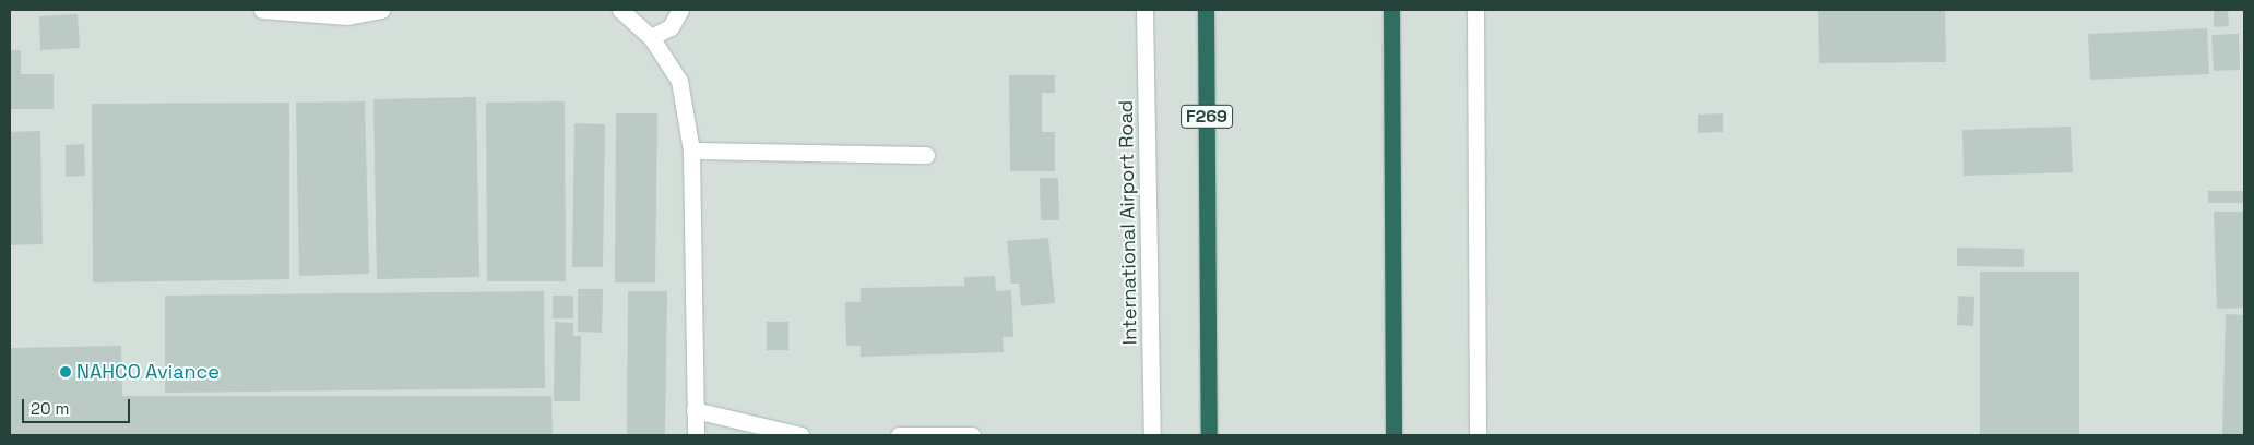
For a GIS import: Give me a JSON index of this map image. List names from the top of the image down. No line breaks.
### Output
{"streets":{"highway":["F269"],"main road":["International Airport Road"]},"places":["NAHCO Aviance"],"scale_bar":"20 m"}
